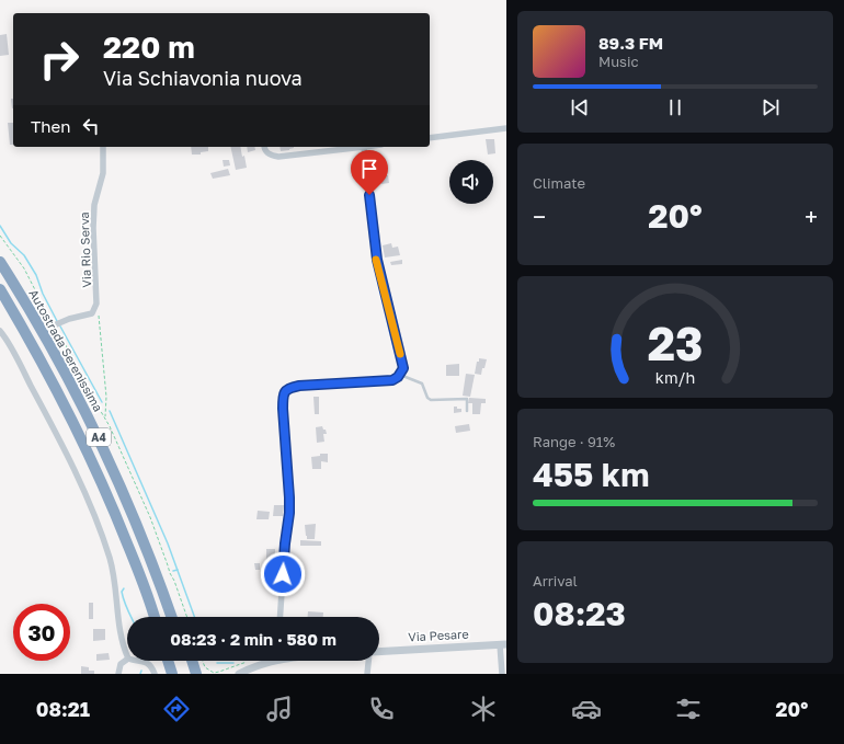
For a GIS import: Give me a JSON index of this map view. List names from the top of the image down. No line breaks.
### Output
{"streets":{"highway":["Autostrada Serenissima","A4"],"street":["Via Rio Serva","Via Pesare"]},"page":{"turn":["220 m","Via Schiavonia nuova"],"song":["89.3 FM","Music"],"then":"Then","tile":["Climate",["Range · 91%","455 km"],["Arrival","08:23"]],"heat":["−","20°","+"],"limit":"30","trip":"08:23 · 2 min · 580 m","tabs":["08:21","20°"],"gauge":["23","km/h"]}}
